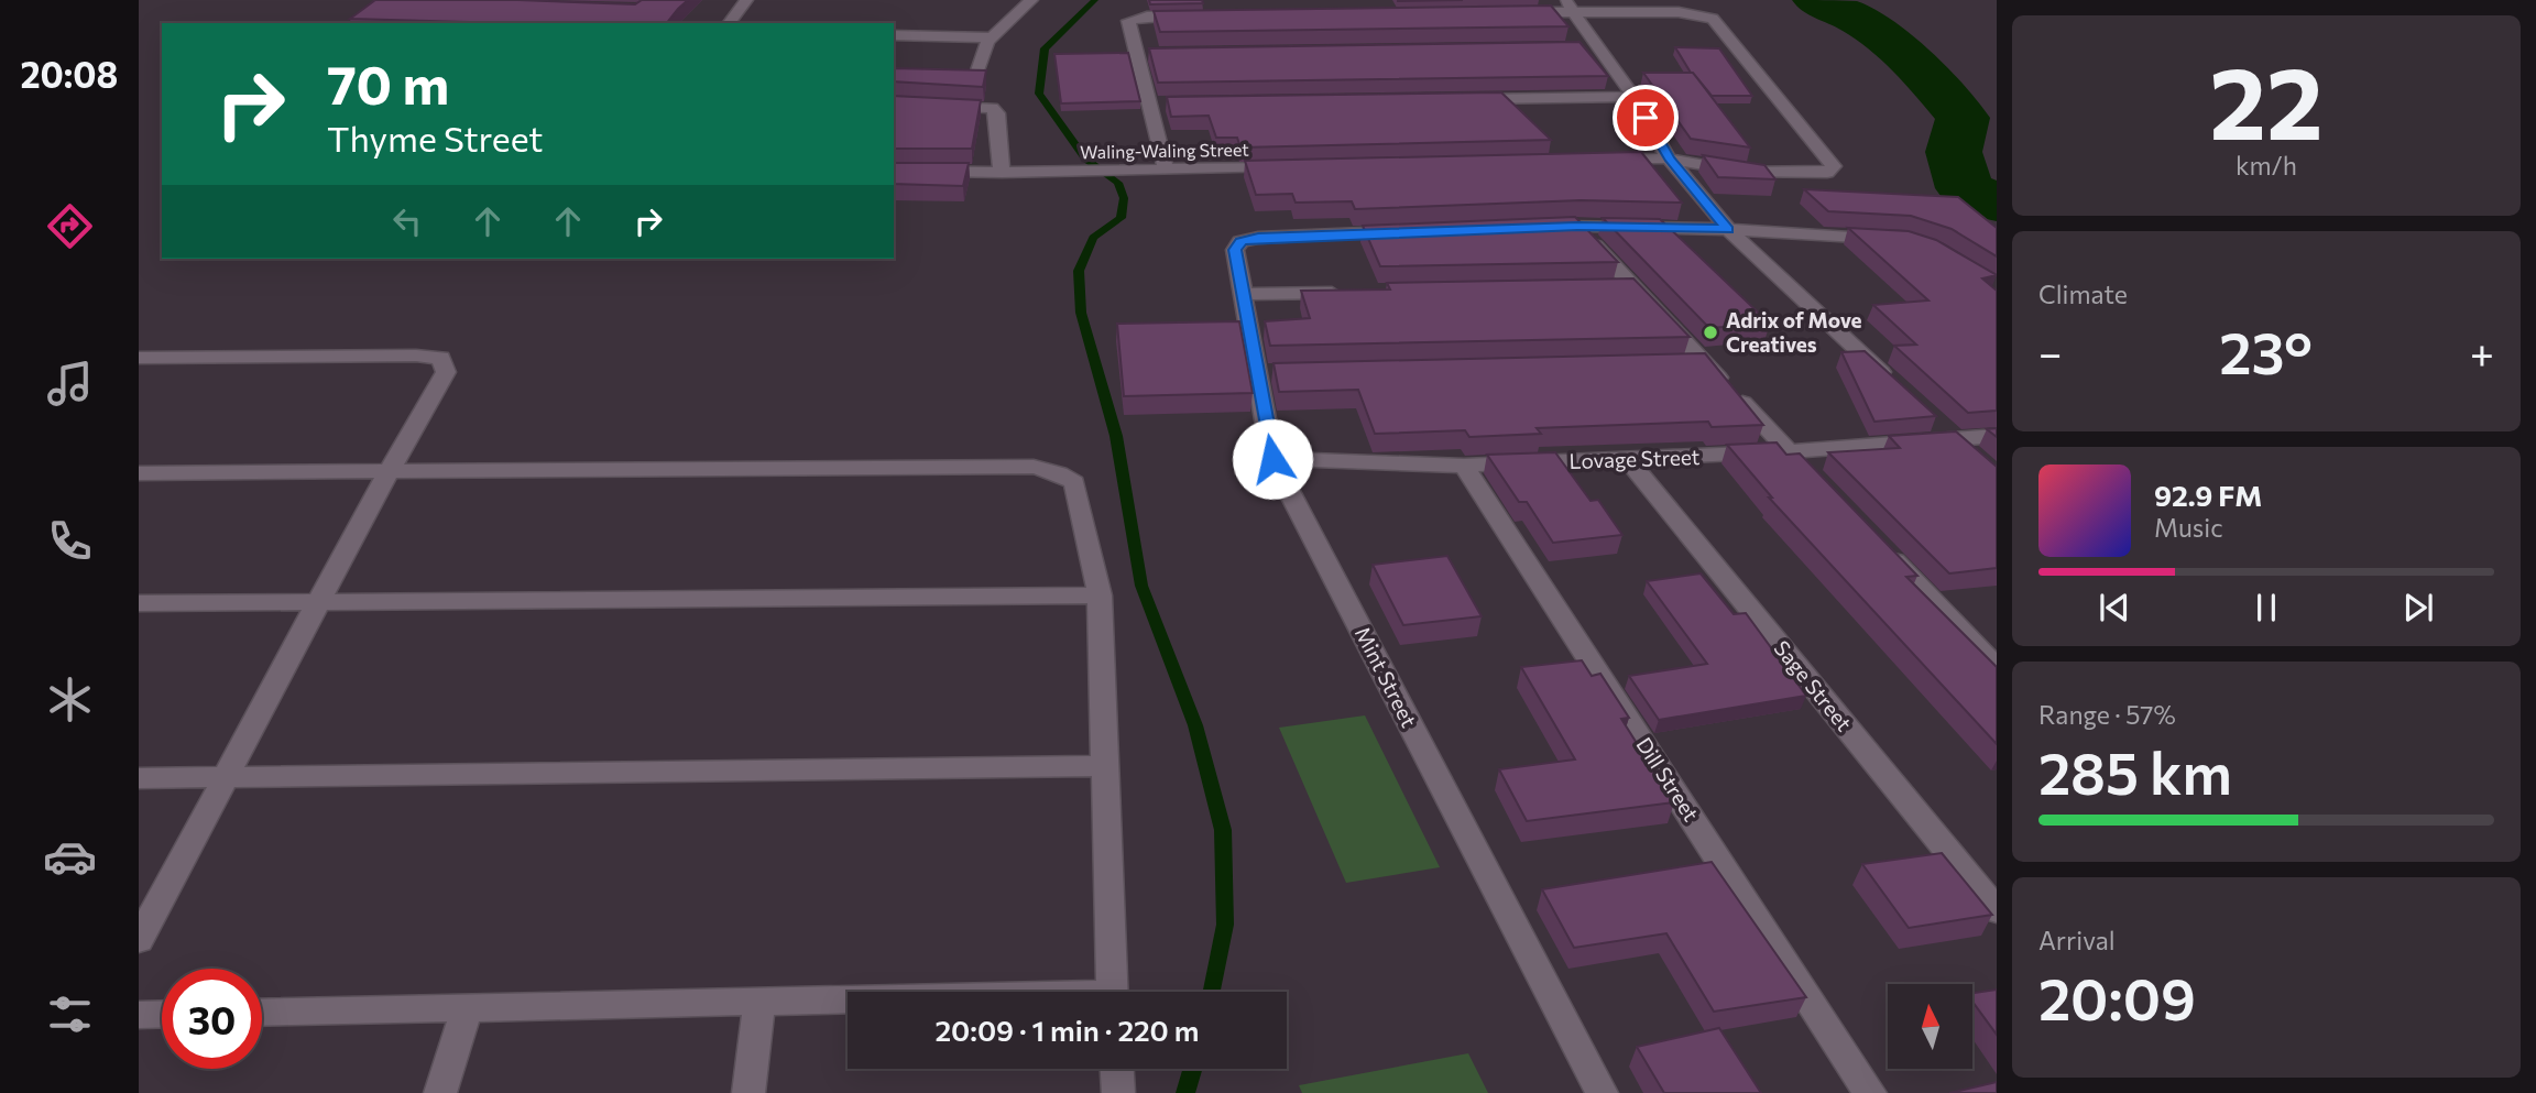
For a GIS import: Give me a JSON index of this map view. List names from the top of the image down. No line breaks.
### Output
{"streets":{"street":["Waling-Waling Street","Lovage Street","Mint Street","Sage Street","Dill Street"]},"crossings":[["Lovage Street","Mint Street"],["Lovage Street","Sage Street"],["Lovage Street","Dill Street"]],"places":["Adrix of Move Creatives"],"north":"top","page":{"tabs":"20:08","tile":[["22","km/h"],"Climate",["Range · 57%","285 km"],["Arrival","20:09"]],"turn":["70 m","Thyme Street"],"heat":["−","23°","+"],"song":["92.9 FM","Music"],"limit":"30","trip":"20:09 · 1 min · 220 m"}}
